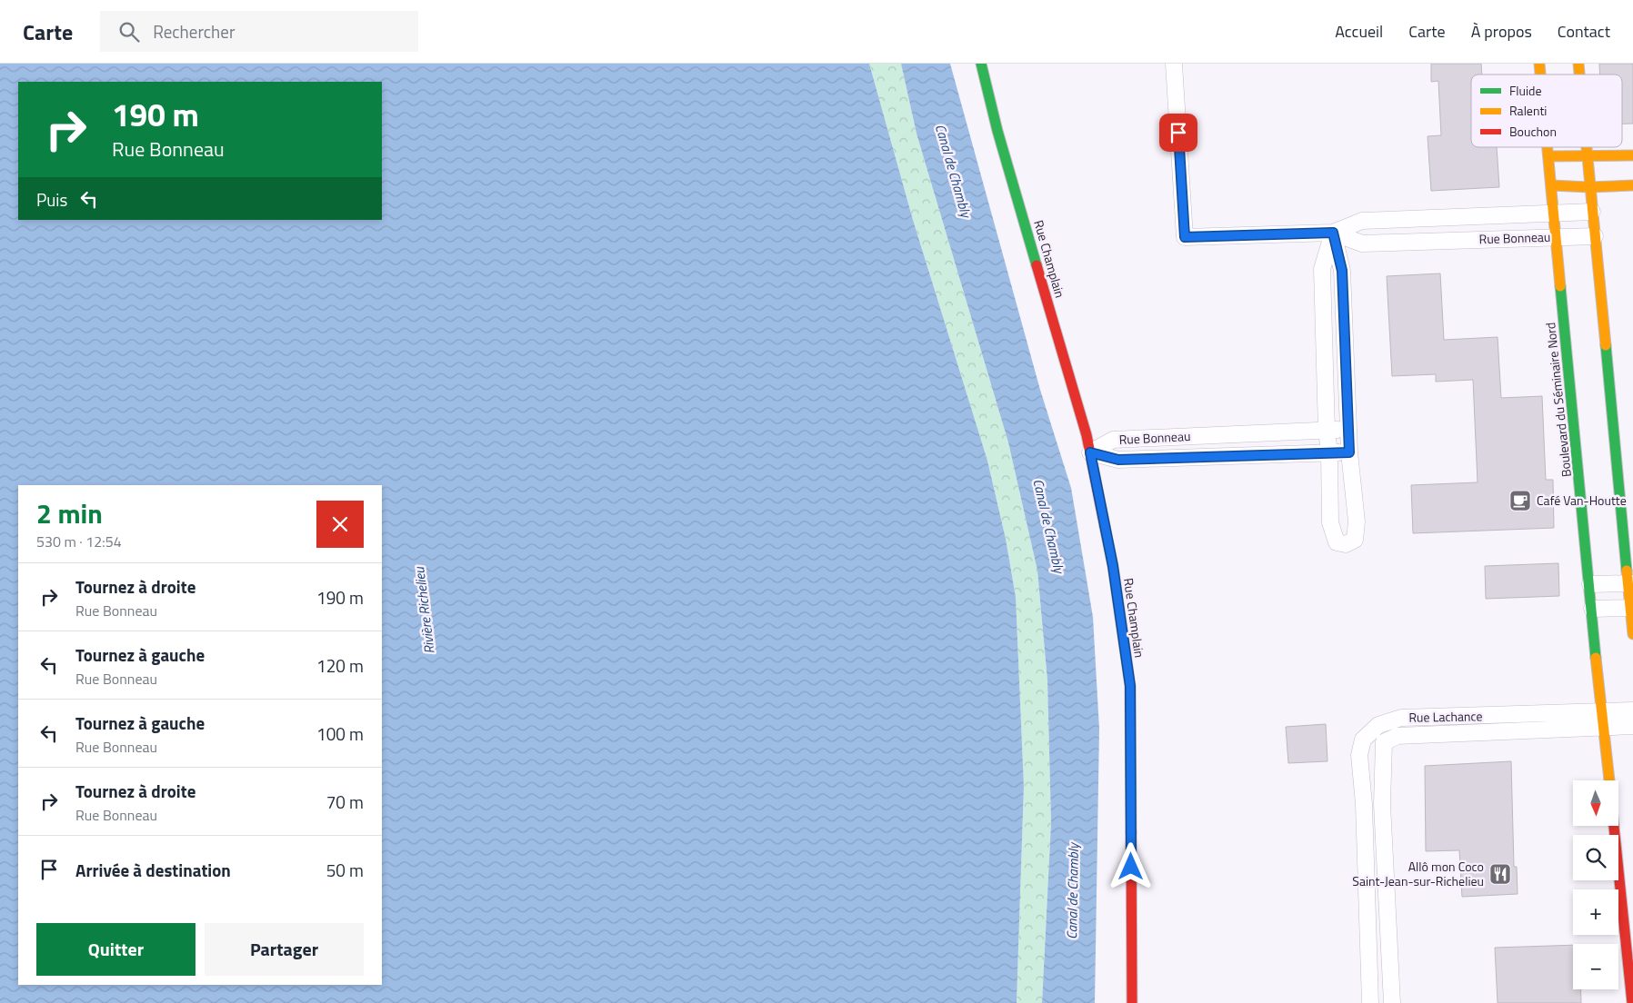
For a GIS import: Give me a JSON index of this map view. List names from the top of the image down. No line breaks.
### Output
{"streets":{"main road":["Rue Champlain","Boulevard du Séminaire Nord"],"street":["Rue Bonneau","Rue Lachance"]},"crossings":[["Rue Bonneau","Rue Champlain"],["Rue Bonneau","Boulevard du Séminaire Nord"],["Boulevard du Séminaire Nord","Rue Lachance"]],"water":["Canal de Chambly","Rivière Richelieu"],"places":{"cafe":["Café Van-Houtte"],"restaurant":["Allô mon Coco Saint-Jean-sur-Richelieu"]},"legend":["Fluide","Ralenti","Bouchon"],"north":"bottom","page":{"header":"Carte","search":"Rechercher","nav":["Accueil","Carte","À propos","Contact"],"turn":["190 m","Rue Bonneau"],"then":"Puis","heading":["2 min","530 m · 12:54"],"list":[{"name":"Tournez à droite","note":"Rue Bonneau","value":"190 m"},{"name":"Tournez à gauche","note":"Rue Bonneau","value":"120 m"},{"name":"Tournez à gauche","note":"Rue Bonneau","value":"100 m"},{"name":"Tournez à droite","note":"Rue Bonneau","value":"70 m"},{"name":"Arrivée à destination","value":"50 m"}],"map_buttons":["+","−"],"buttons":["Quitter","Partager"]}}
